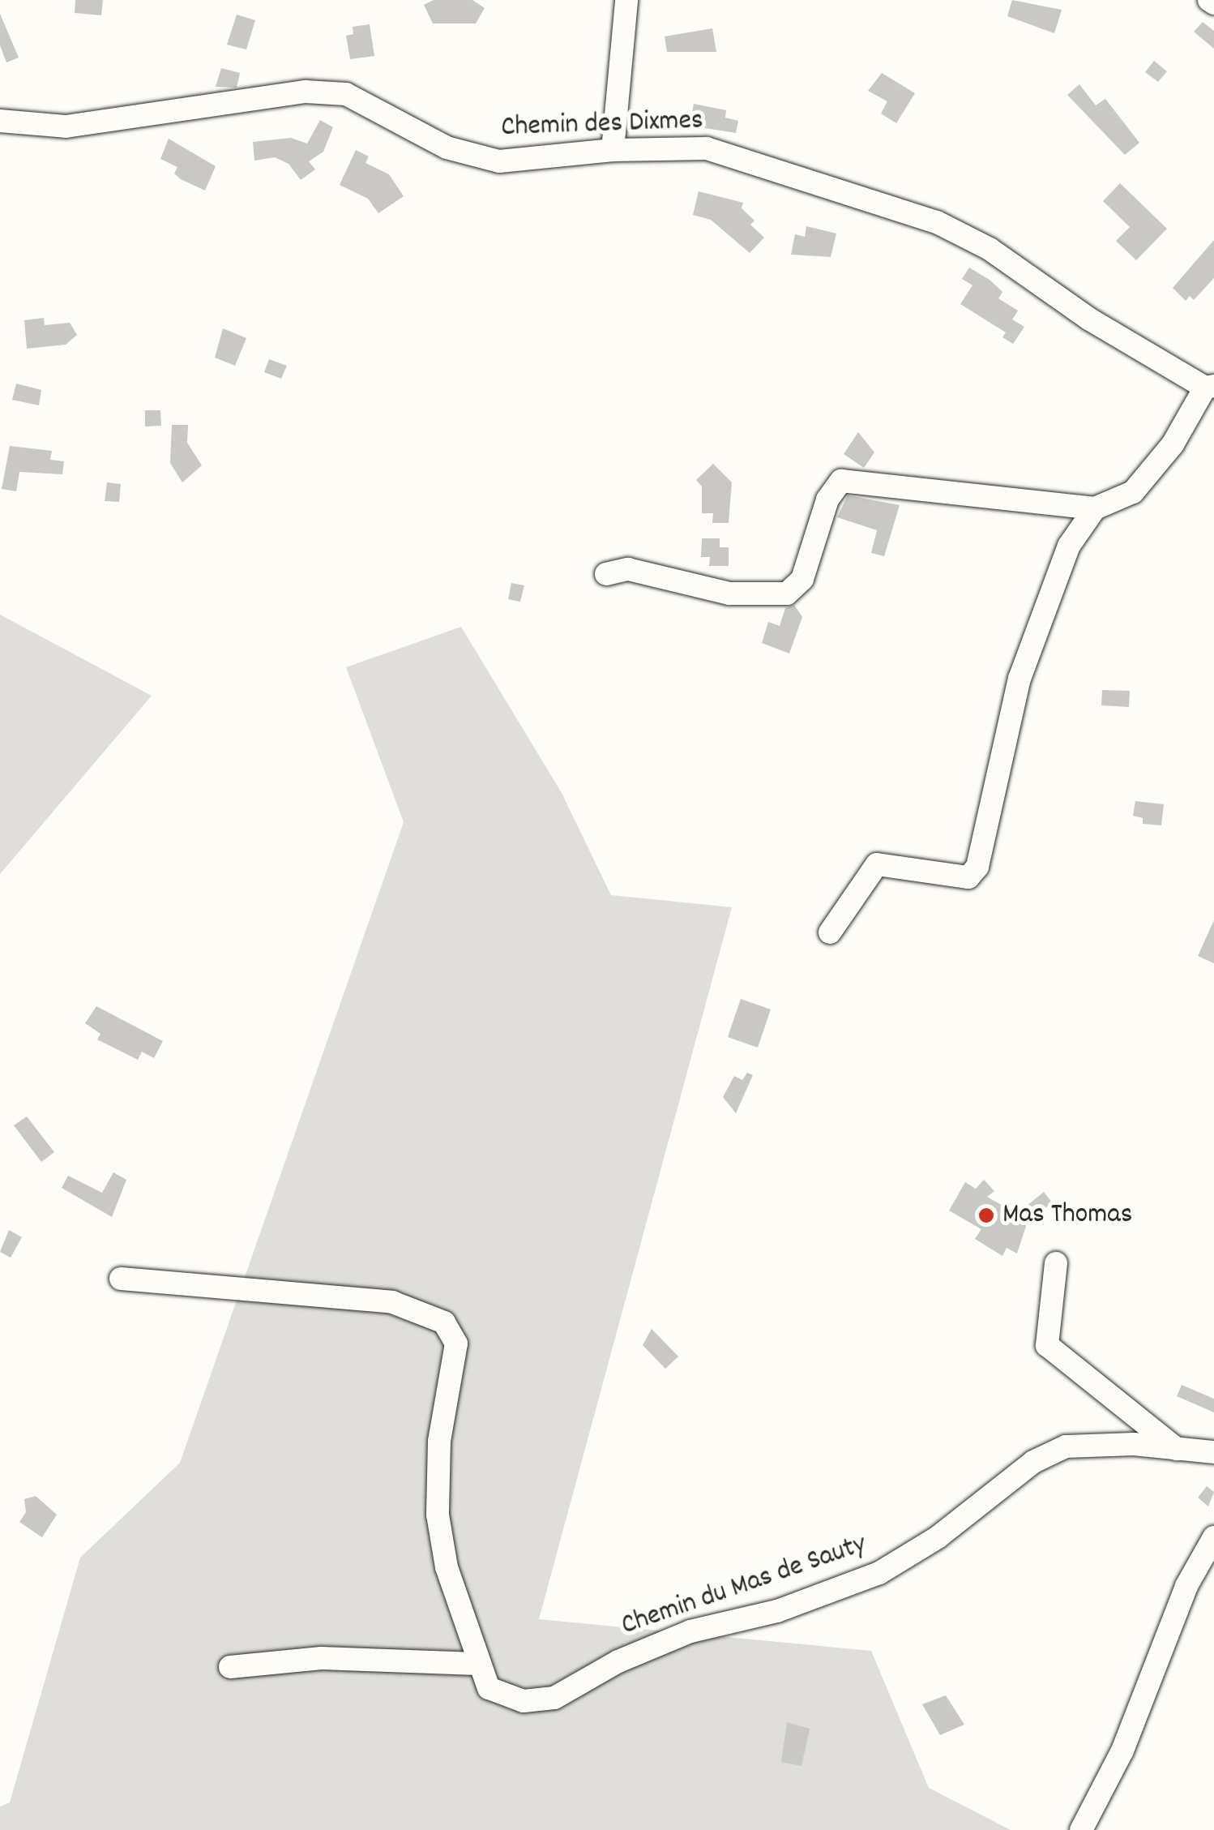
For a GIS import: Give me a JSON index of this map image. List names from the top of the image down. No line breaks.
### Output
{"streets":{"street":["Chemin des Dixmes","Chemin du Mas de Sauty"]},"places":["Mas Thomas"]}
